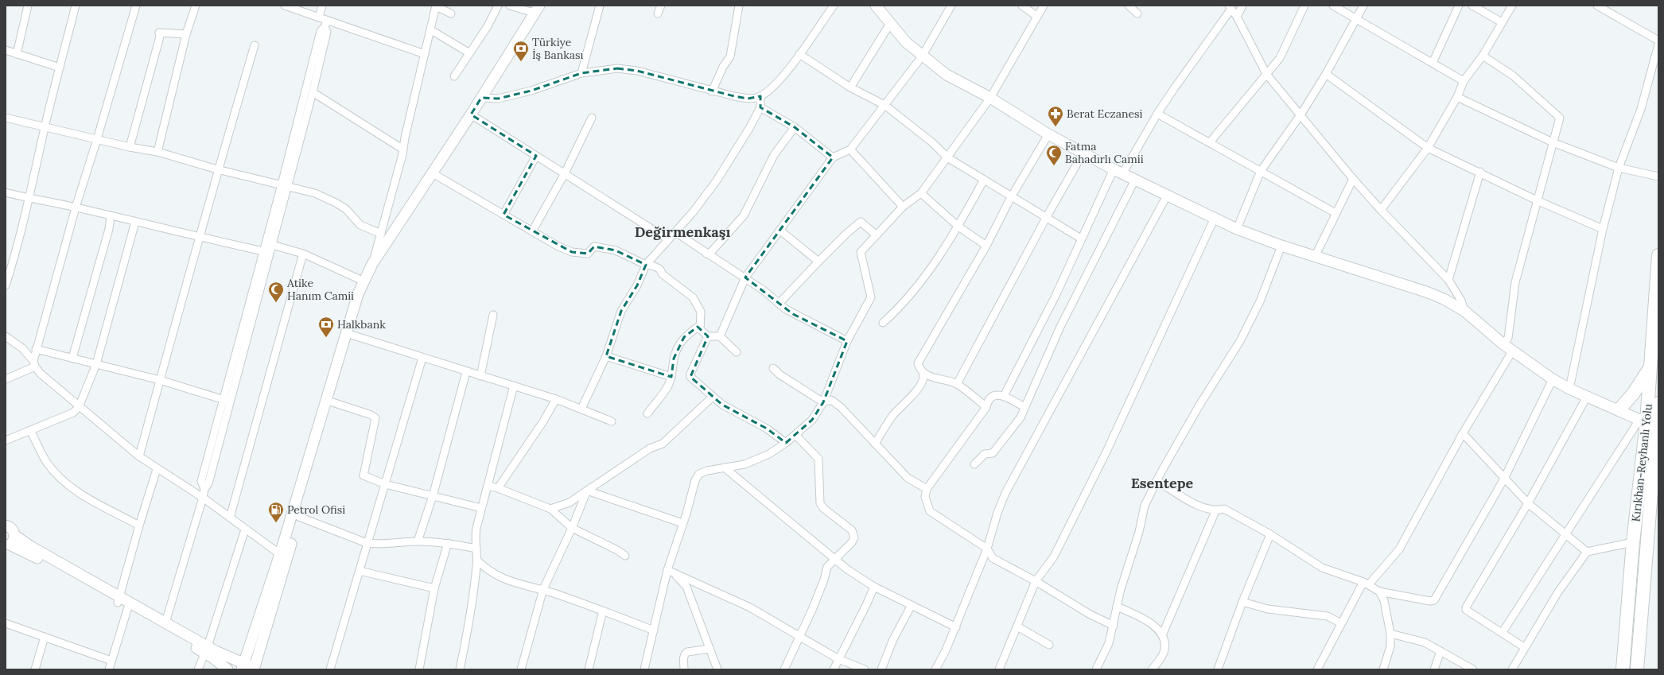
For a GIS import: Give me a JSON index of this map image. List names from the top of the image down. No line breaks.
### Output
{"streets":{"highway":["Kırıkhan-Reyhanlı Yolu"]},"districts":["Değirmenkaşı","Esentepe"],"places":{"bank":["Türkiye İş Bankası","Halkbank"],"pharmacy":["Berat Eczanesi"],"mosque":["Fatma Bahadırlı Camii","Atike Hanım Camii"],"fuel station":["Petrol Ofisi"]}}
